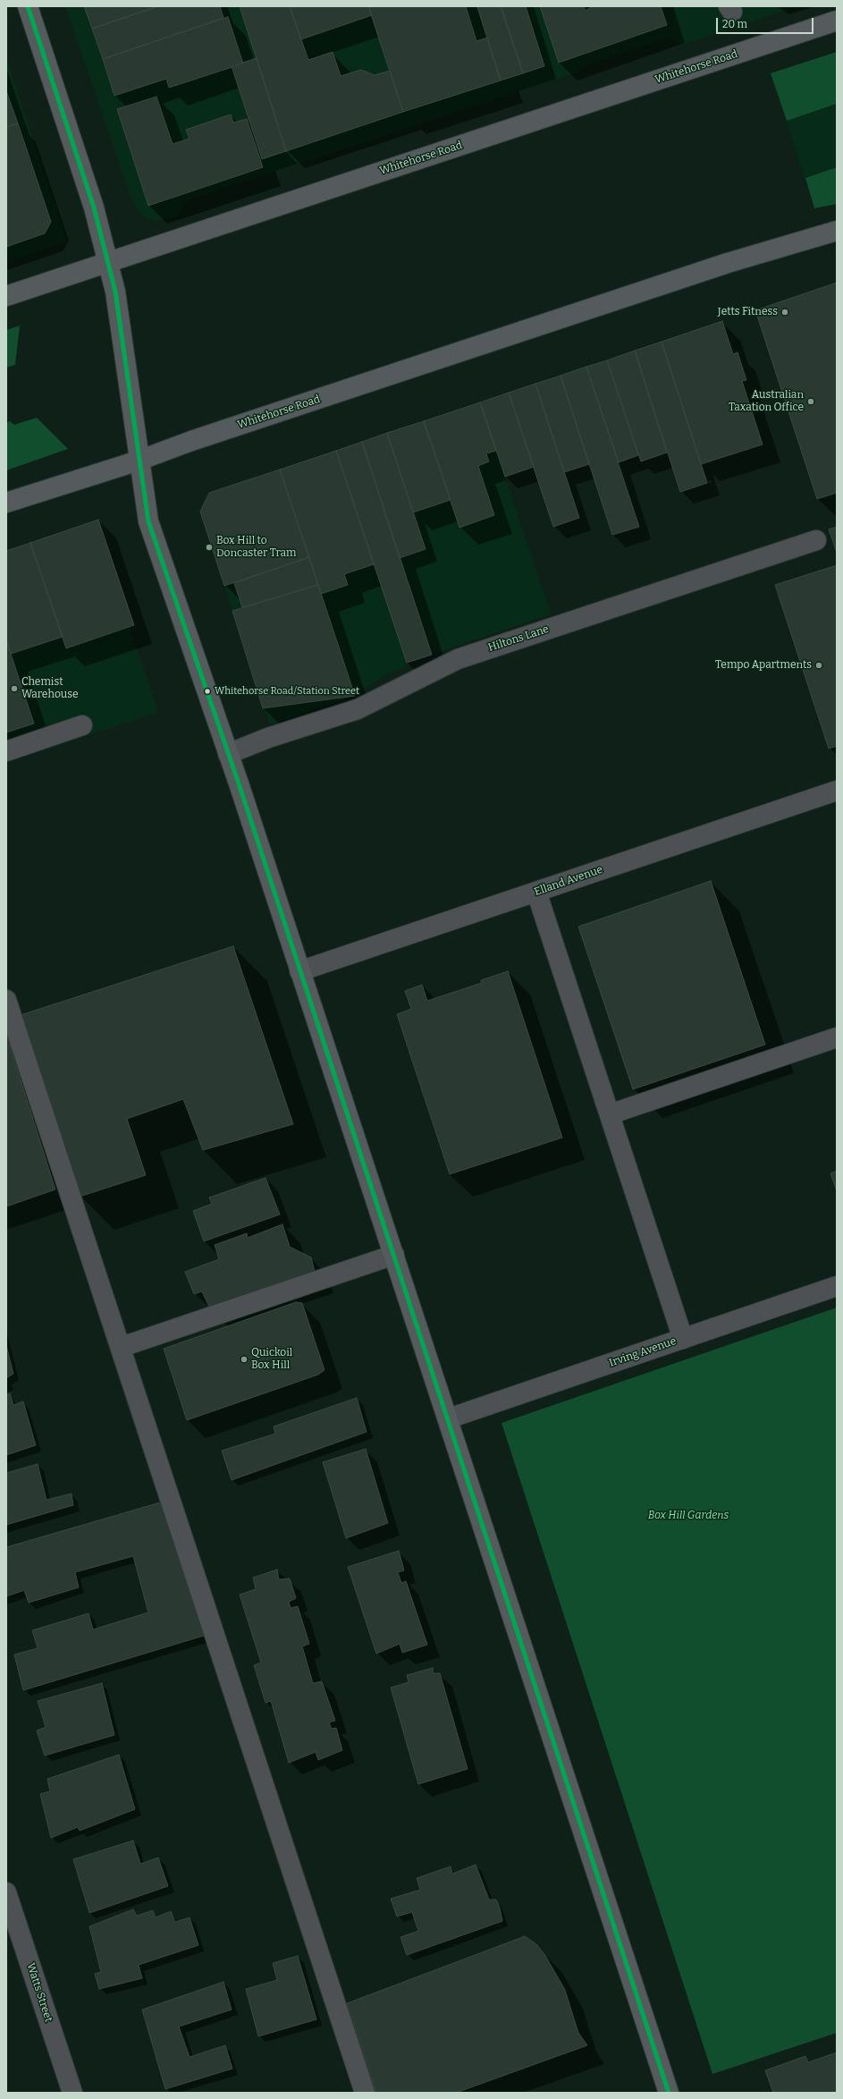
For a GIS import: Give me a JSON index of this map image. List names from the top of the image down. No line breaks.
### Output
{"streets":{"main road":["Whitehorse Road"],"street":["Hiltons Lane","Elland Avenue","Irving Avenue","Watts Street"]},"parks":["Box Hill Gardens"],"places":["Jetts Fitness","Australian Taxation Office","Box Hill to Doncaster Tram","Tempo Apartments","Chemist Warehouse","Whitehorse Road/Station Street","Quickoil Box Hill"],"scale_bar":"20 m"}
